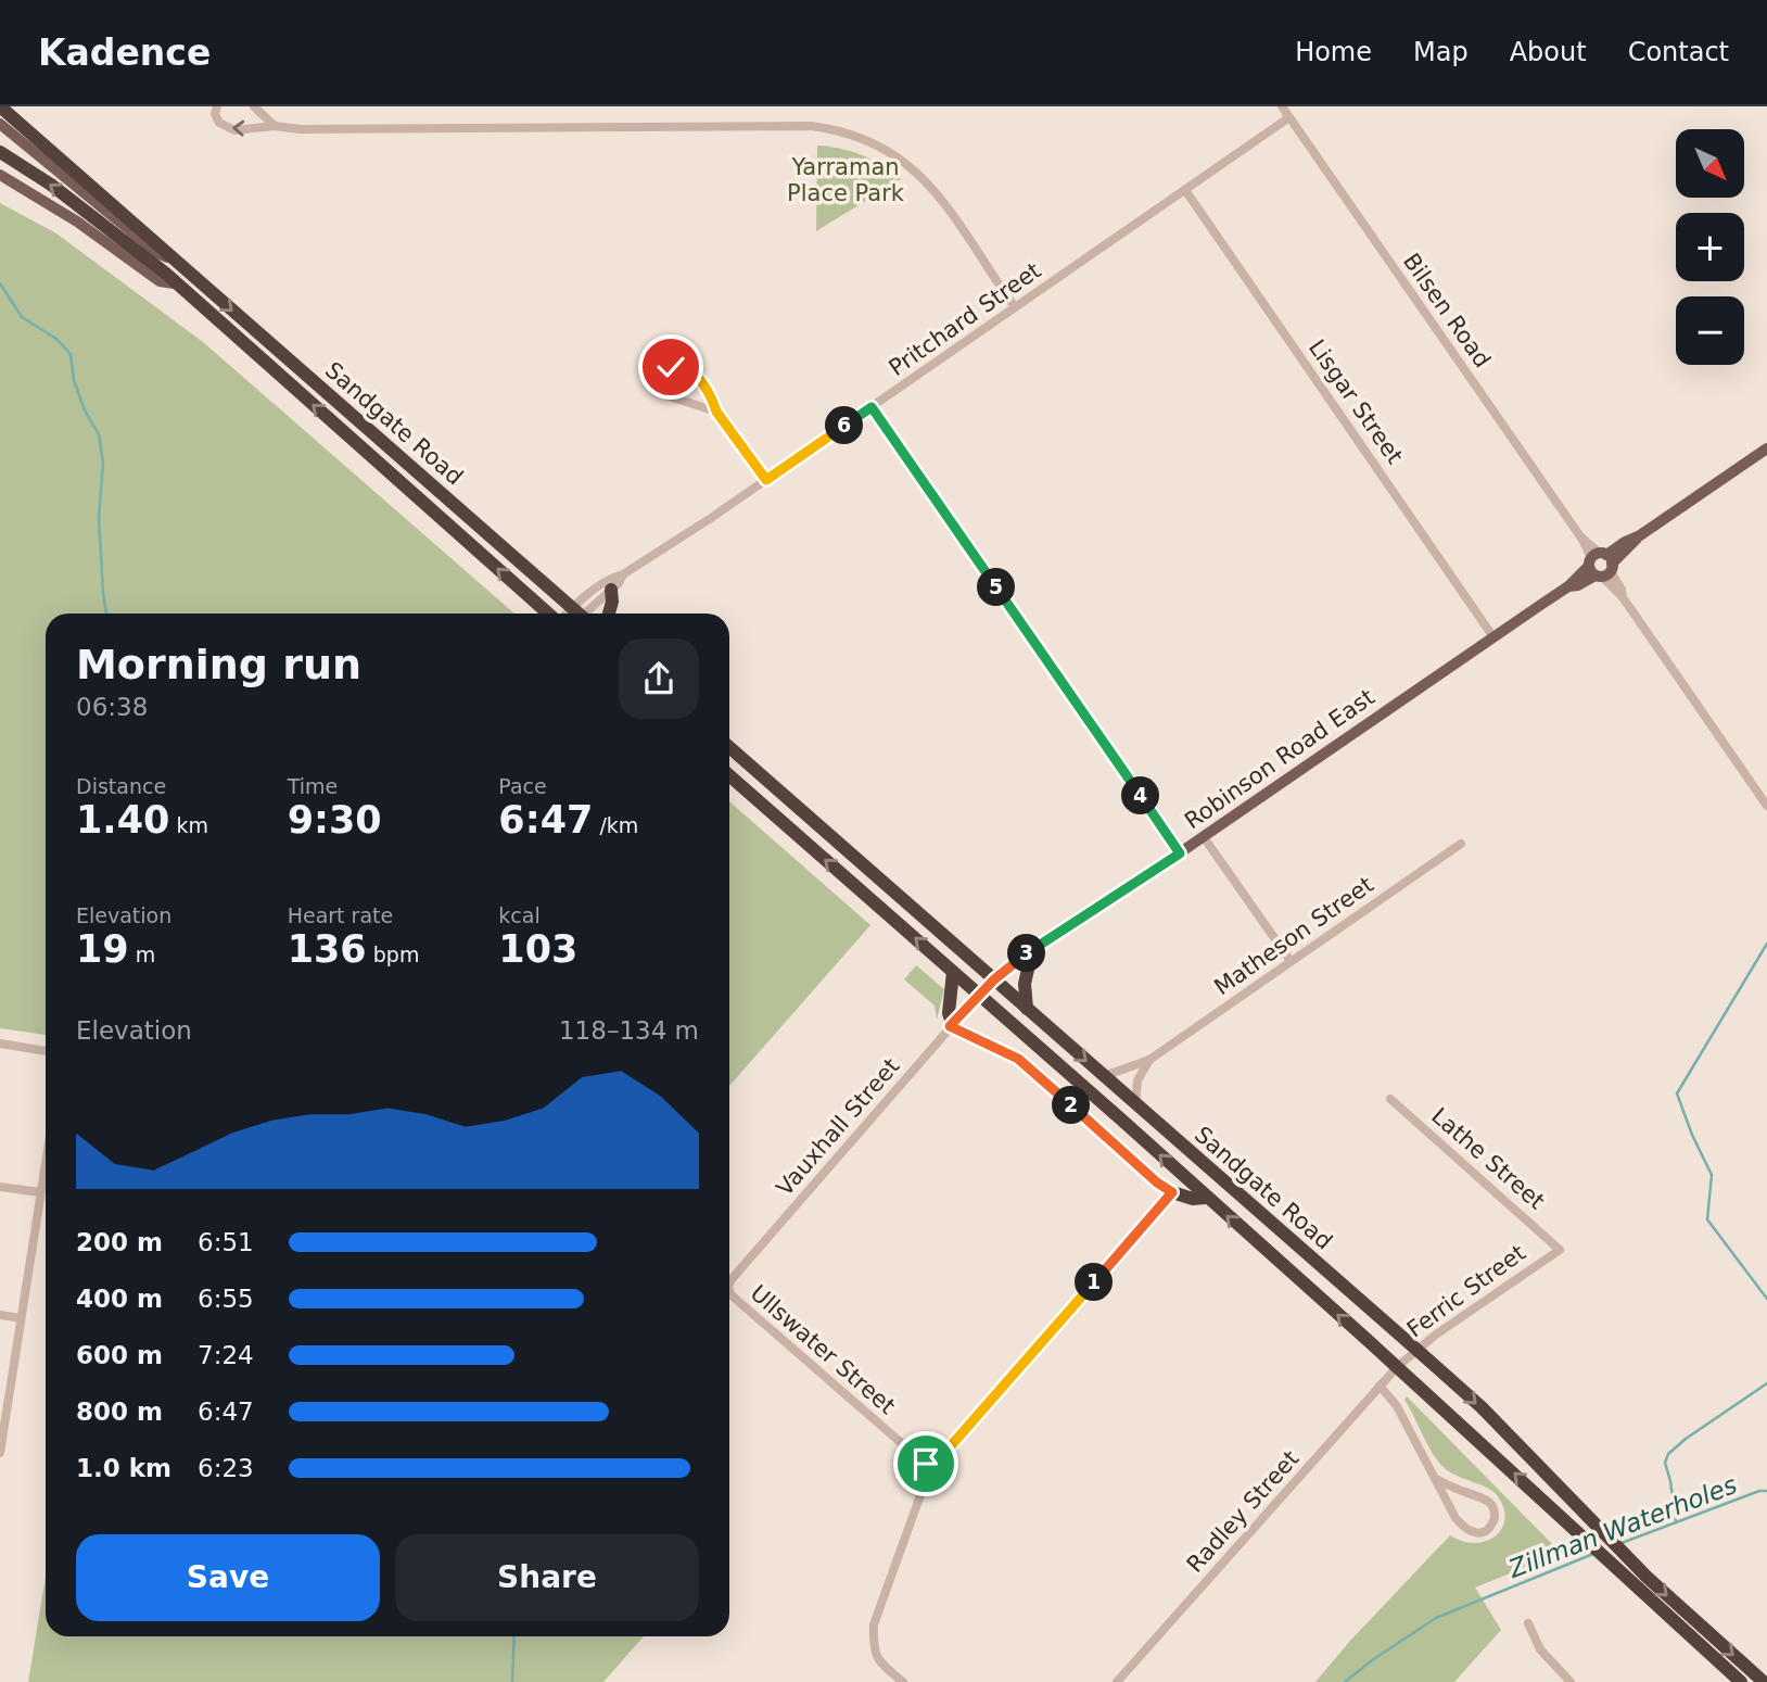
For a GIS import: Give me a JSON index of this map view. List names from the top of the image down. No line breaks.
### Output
{"streets":{"highway":["Sandgate Road"],"main road":["Robinson Road East"],"street":["Bilsen Road","Pritchard Street","Lisgar Street","Matheson Street","Vauxhall Street","Lathe Street","Ferric Street","Ullswater Street","Radley Street"]},"crossings":[["Bilsen Road","Pritchard Street"],["Bilsen Road","Robinson Road East"],["Pritchard Street","Lisgar Street"],["Lisgar Street","Robinson Road East"],["Sandgate Road","Robinson Road East"],["Sandgate Road","Matheson Street"],["Sandgate Road","Vauxhall Street"],["Sandgate Road","Ferric Street"],["Sandgate Road","Radley Street"],["Robinson Road East","Vauxhall Street"],["Lathe Street","Ferric Street"],["Ferric Street","Radley Street"]],"water":["Zillman Waterholes"],"parks":["Yarraman Place Park"],"north":"bottom right","page":{"header":"Kadence","nav":["Home","Map","About","Contact"],"map_buttons":["+","−"],"pins":["6","5","4","3","2","1"],"heading":["Morning run","06:38"],"stats":[["Distance","1.40 km"],["Time","9:30"],["Pace","6:47 /km"],["Elevation","19 m"],["Heart rate","136 bpm"],["kcal","103"]],"chart":["Elevation","118–134 m"],"list":[{"name":"200 m","note":"6:51"},{"name":"400 m","note":"6:55"},{"name":"600 m","note":"7:24"},{"name":"800 m","note":"6:47"},{"name":"1.0 km","note":"6:23"}],"buttons":["Save","Share"]}}
